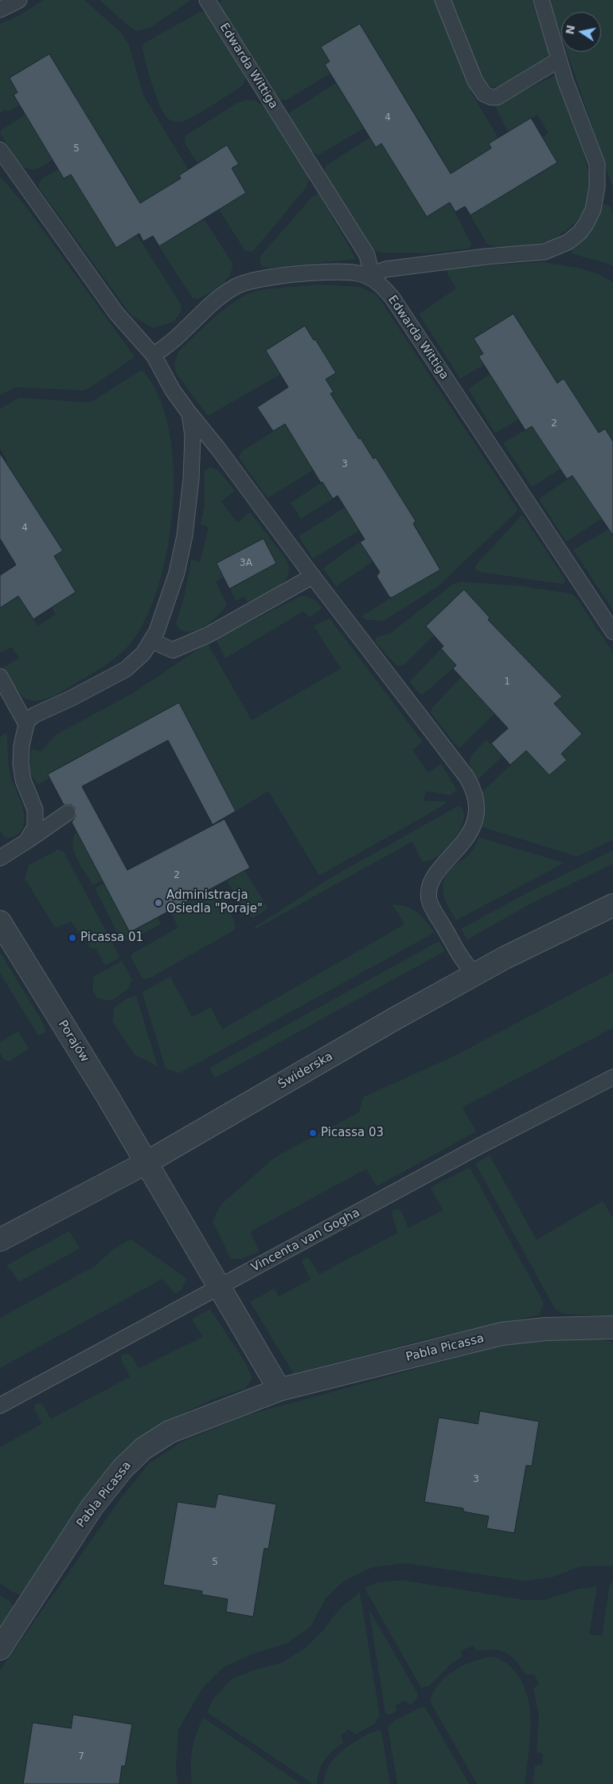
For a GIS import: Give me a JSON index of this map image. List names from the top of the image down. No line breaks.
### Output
{"streets":{"street":["Porajów","Świderska","Pabla Picassa"],"lane":["Edwarda Wittiga","Vincenta van Gogha"]},"crossings":[["Porajów","Świderska"]],"places":["Administracja Osiedla \"Poraje\"","Picassa 01","Picassa 03"],"house_numbers":["4","5","2","3","4","3A","1","2","3","5","7"],"north":"left"}
